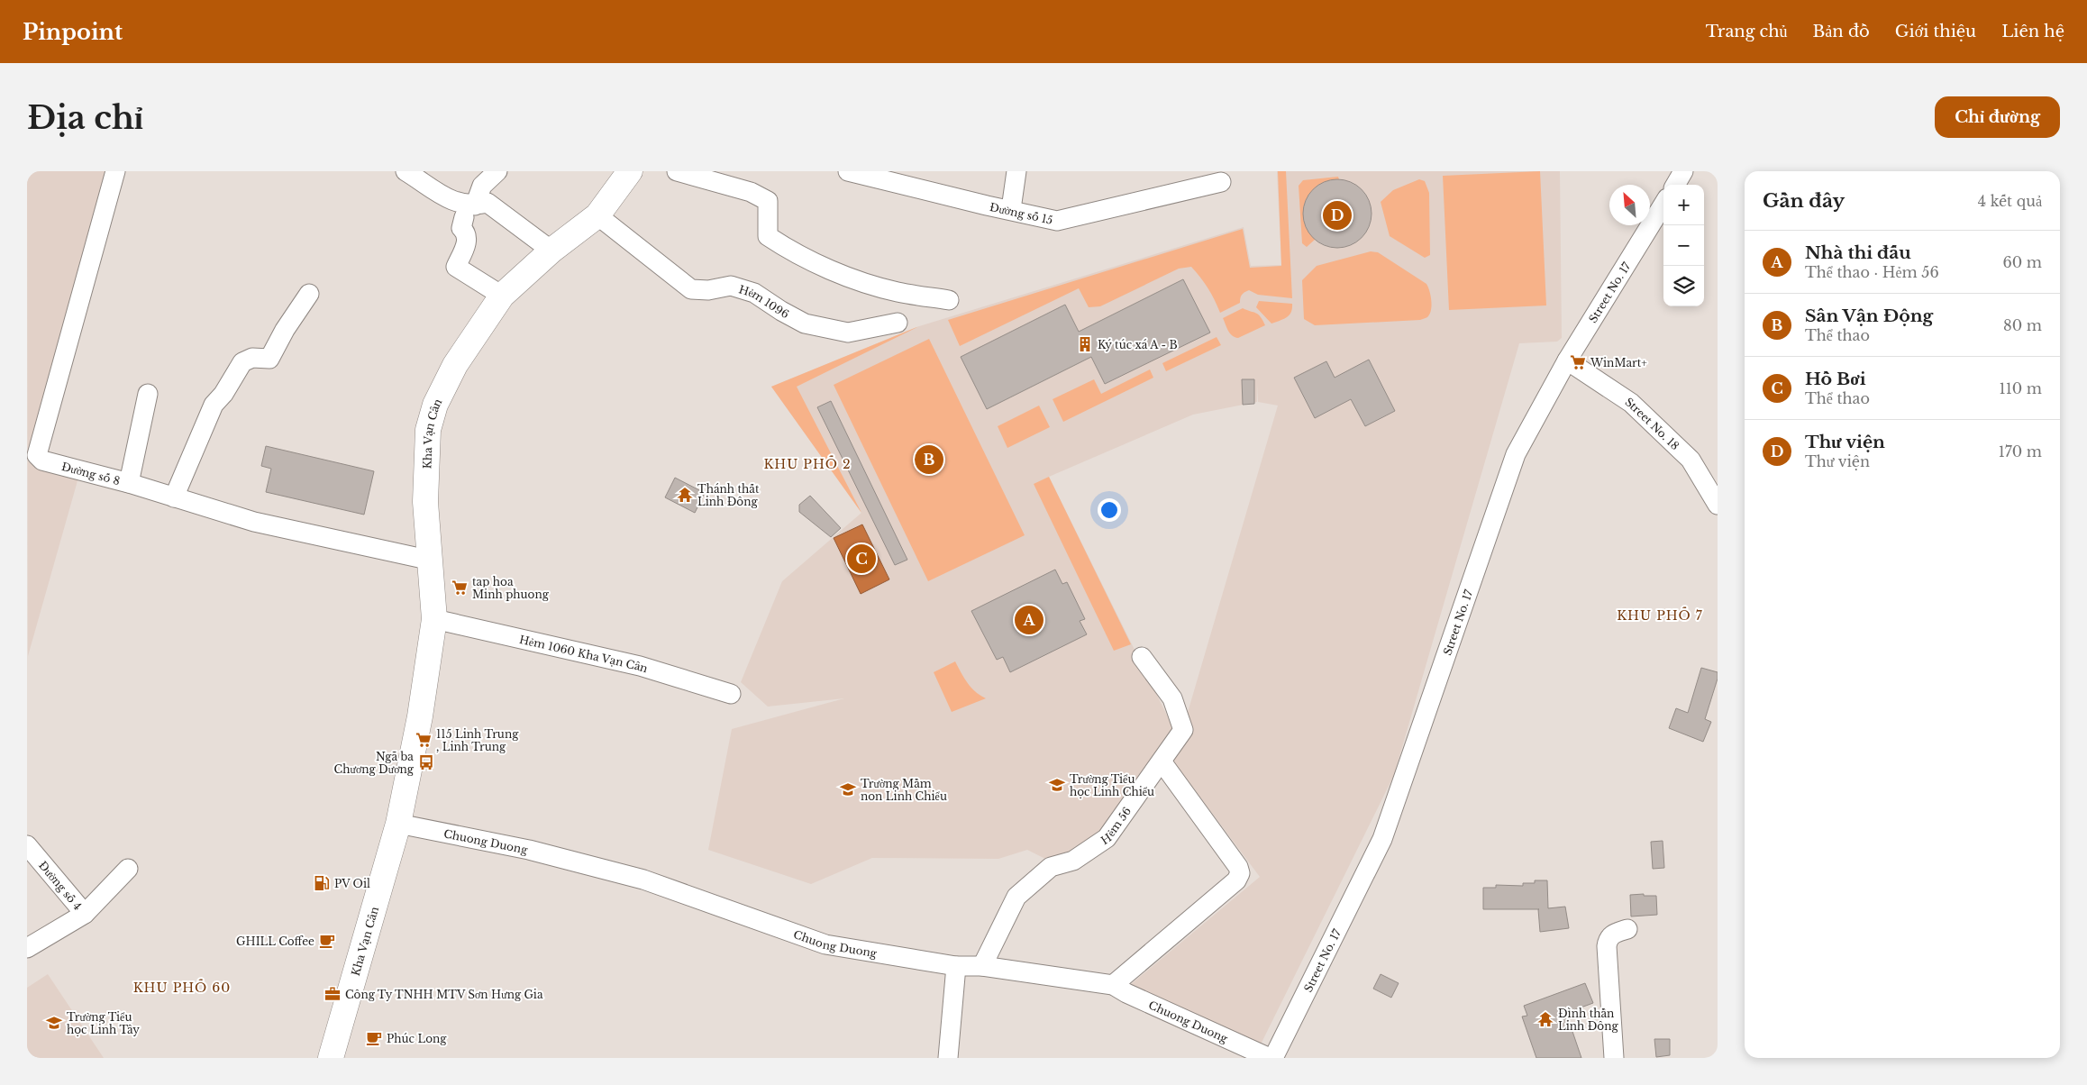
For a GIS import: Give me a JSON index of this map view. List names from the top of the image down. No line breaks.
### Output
{"streets":{"main road":["Kha Vạn Cân"],"street":["Đường số 15","Street No. 17","Hẻm 1096","Street No. 18","Đường số 8","Hẻm 1060 Kha Vạn Cân","Hẻm 56","Chuong Duong","Đường số 4"]},"crossings":[["Street No. 17","Street No. 18"],["Hẻm 1096","Kha Vạn Cân"],["Kha Vạn Cân","Đường số 8"],["Kha Vạn Cân","Hẻm 1060 Kha Vạn Cân"],["Kha Vạn Cân","Chuong Duong"],["Hẻm 56","Chuong Duong"]],"districts":["KHU PHỐ 2","KHU PHỐ 7","KHU PHỐ 60"],"places":{"building":["Ký túc xá A - B"],"supermarket":["WinMart+","tap hoa Minh phuong","115 Linh Trung , Linh Trung"],"temple":["Thánh thất Linh Đông","Đình thần Linh Đông"],"bus stop":["Ngã ba Chương Dương"],"school or university":["Trường Tiểu học Linh Chiểu","Trường Mầm non Linh Chiểu","Trường Tiểu học Linh Tây"],"fuel station":["PV Oil"],"cafe":["GHILL Coffee","Phúc Long"],"office":["Công Ty TNHH MTV Sơn Hưng Gia"]},"north":"top left","page":{"header":"Pinpoint","nav":["Trang chủ","Bản đồ","Giới thiệu","Liên hệ"],"buttons":"Chỉ đường","title":"Địa chỉ","heading":["Gần đây","4 kết quả"],"map_buttons":["+","−"],"pins":["D","B","C","A"],"list":[{"mark":"A","name":"Nhà thi đấu","note":"Thể thao · Hẻm 56","value":"60 m"},{"mark":"B","name":"Sân Vận Động","note":"Thể thao","value":"80 m"},{"mark":"C","name":"Hồ Bơi","note":"Thể thao","value":"110 m"},{"mark":"D","name":"Thư viện","note":"Thư viện","value":"170 m"}]}}
